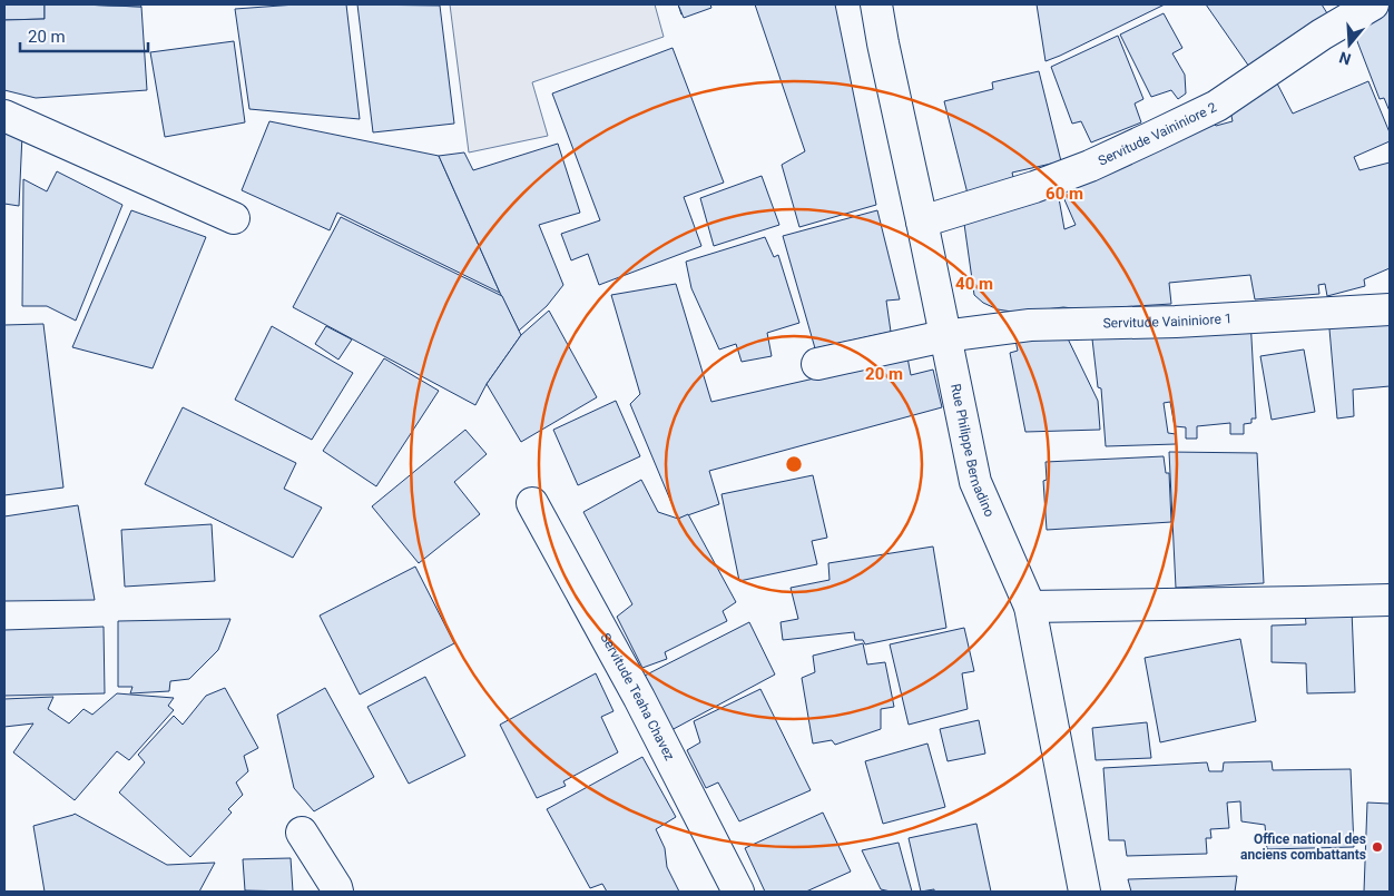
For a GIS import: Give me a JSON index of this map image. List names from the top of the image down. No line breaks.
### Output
{"streets":{"street":["Servitude Vaininiore 2","Servitude Vaininiore 1","Rue Philippe Bernadino","Servitude Teaha Chavez"]},"crossings":[["Servitude Vaininiore 2","Rue Philippe Bernadino"],["Servitude Vaininiore 1","Rue Philippe Bernadino"]],"places":["Office national des anciens combattants"],"scale_bar":"20 m","north":"bottom","rings":["60 m","40 m","20 m"]}
